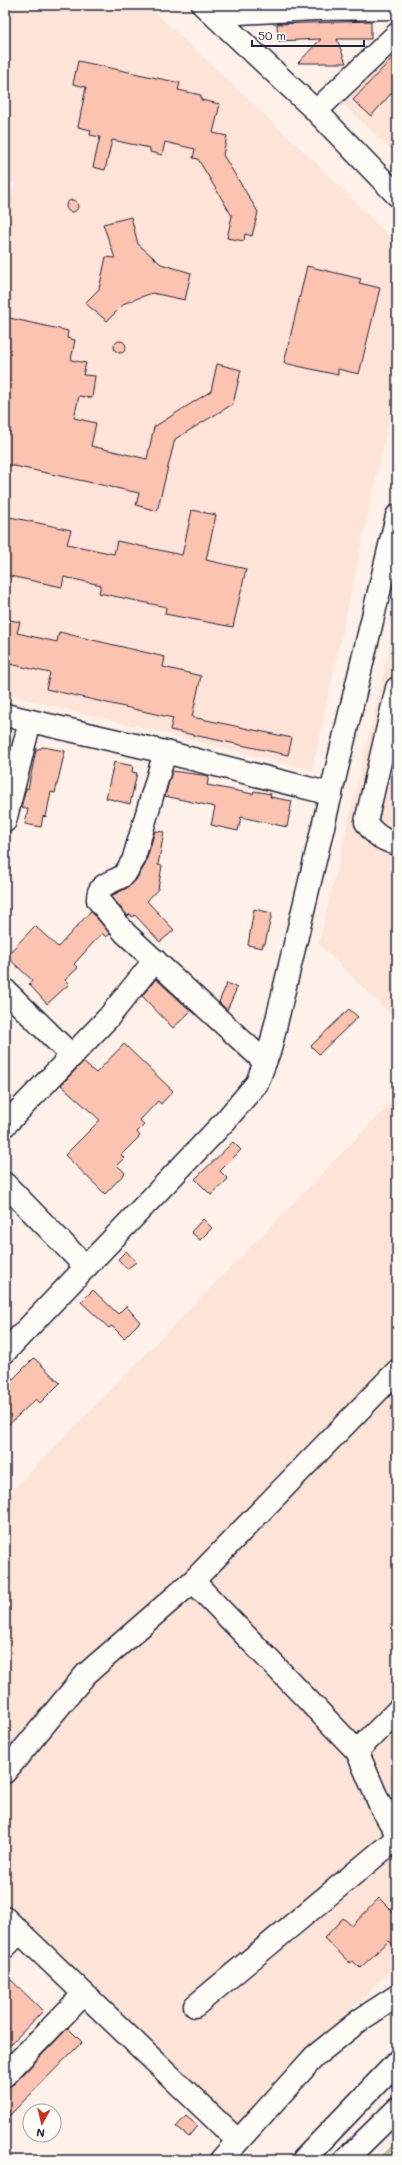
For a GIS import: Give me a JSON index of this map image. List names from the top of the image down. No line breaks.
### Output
{"scale_bar":"50 m","north":"bottom"}
